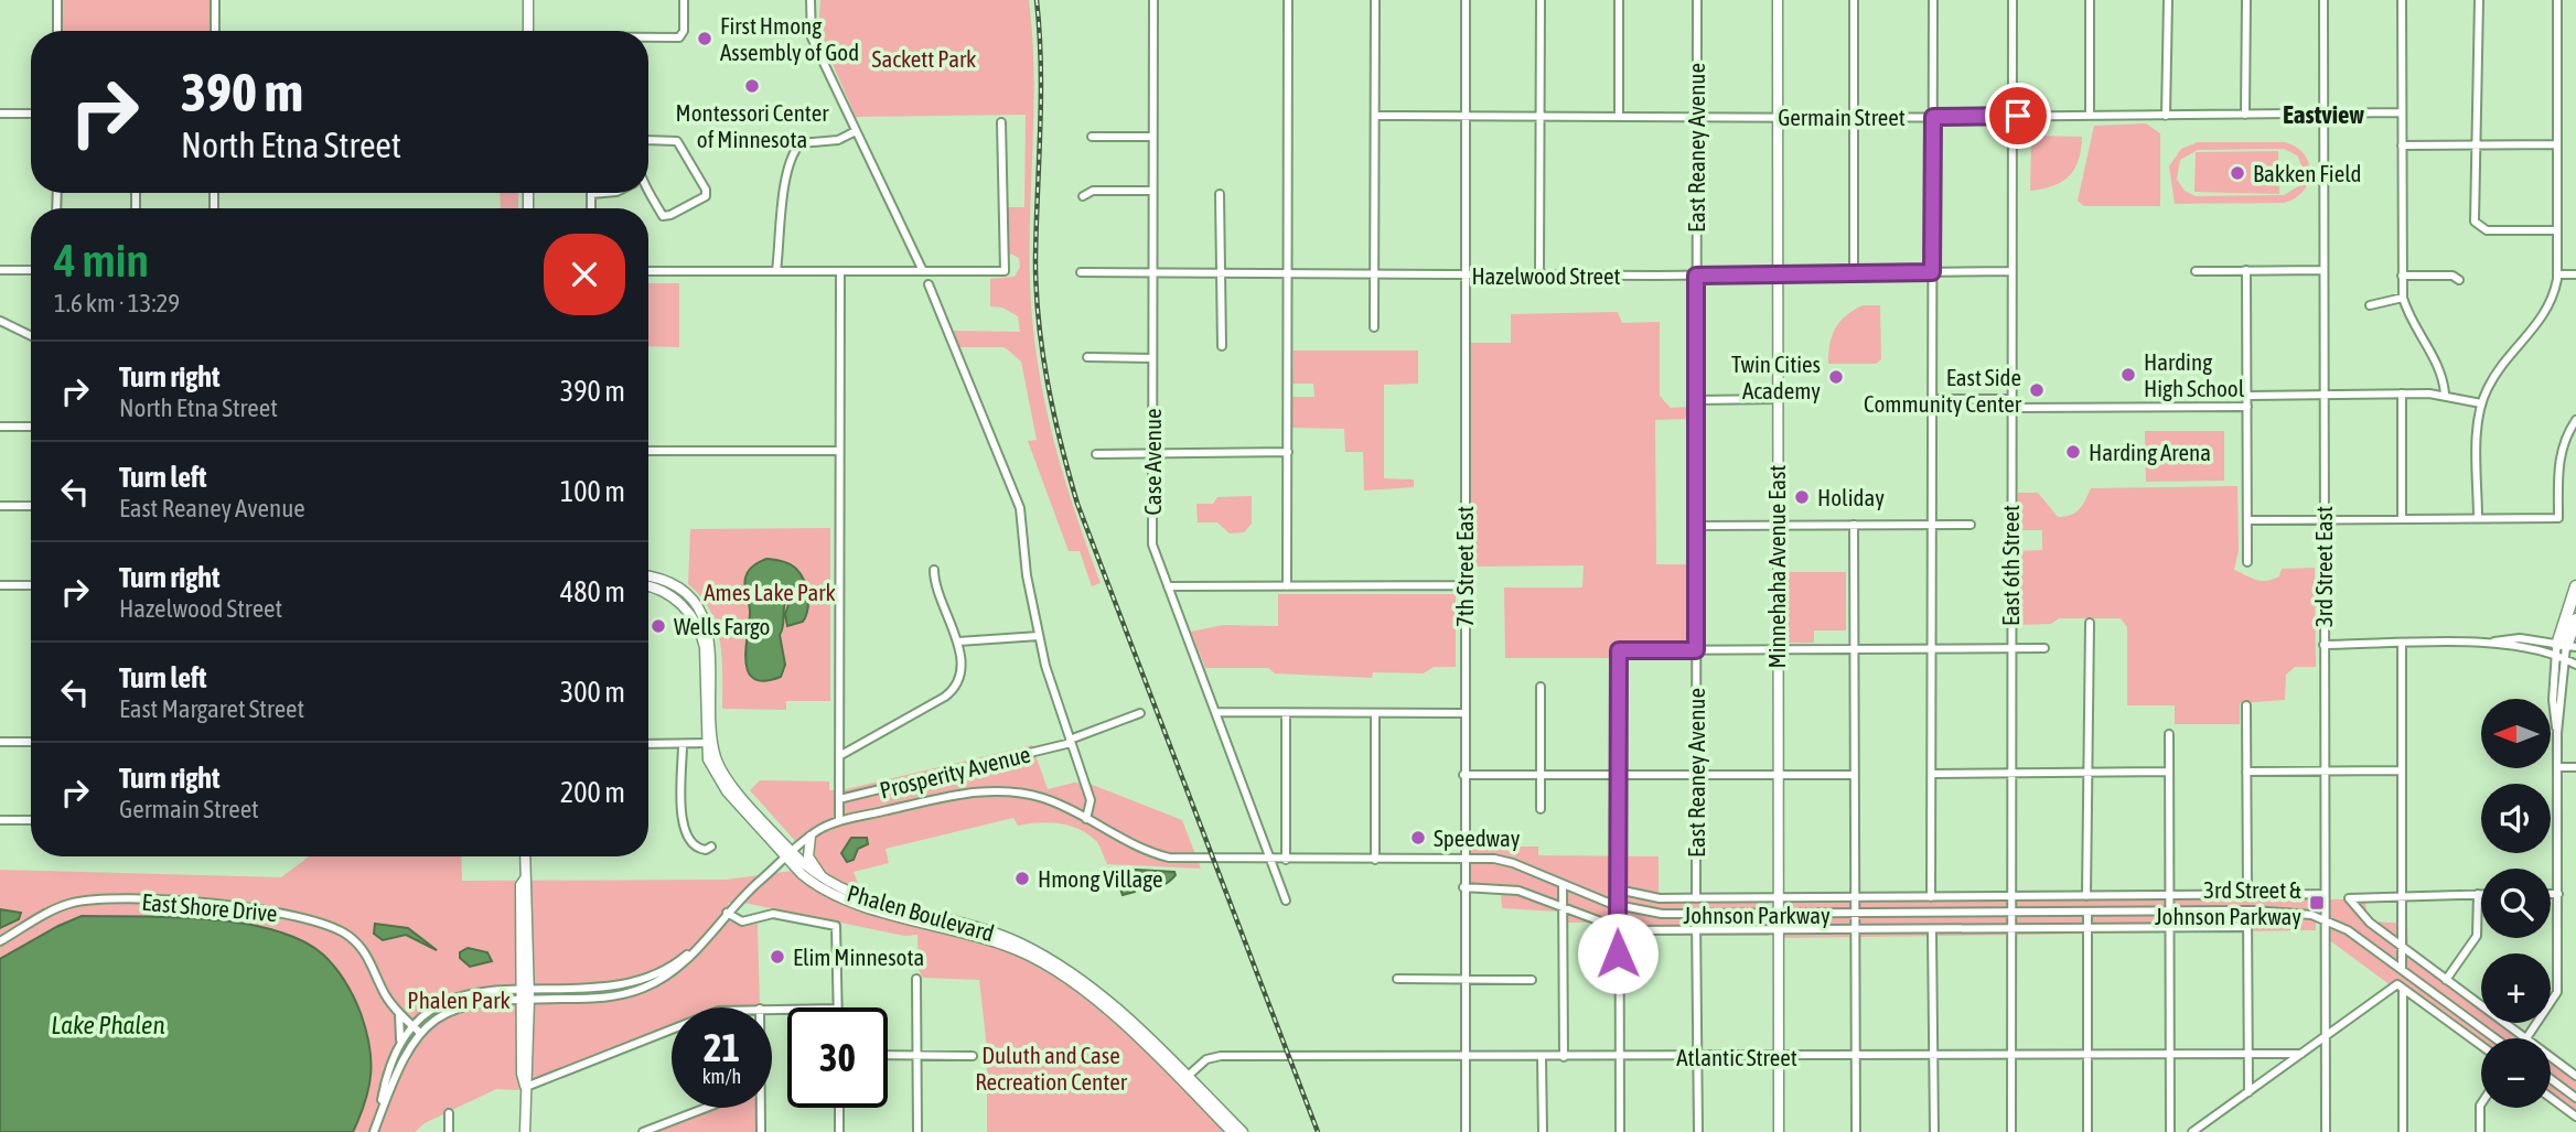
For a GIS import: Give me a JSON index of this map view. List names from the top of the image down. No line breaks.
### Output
{"streets":{"main road":["Minnehaha Avenue East","Phalen Boulevard"],"street":["Germain Street","East Reaney Avenue","Hazelwood Street","Case Avenue","East 6th Street","7th Street East","3rd Street East","Prosperity Avenue","East Shore Drive","Johnson Parkway","Atlantic Street"]},"crossings":[["Germain Street","East Reaney Avenue"],["Germain Street","East 6th Street"],["Germain Street","7th Street East"],["Germain Street","Minnehaha Avenue East"],["Germain Street","3rd Street East"],["East Reaney Avenue","Hazelwood Street"],["East Reaney Avenue","Johnson Parkway"],["Hazelwood Street","Case Avenue"],["Hazelwood Street","East 6th Street"],["Hazelwood Street","7th Street East"],["Hazelwood Street","Minnehaha Avenue East"],["Case Avenue","Johnson Parkway"],["East 6th Street","Johnson Parkway"],["East 6th Street","Atlantic Street"],["7th Street East","Johnson Parkway"],["7th Street East","Atlantic Street"],["Minnehaha Avenue East","Johnson Parkway"],["Minnehaha Avenue East","Atlantic Street"],["3rd Street East","Johnson Parkway"],["East Shore Drive","Johnson Parkway"],["Phalen Boulevard","Johnson Parkway"],["Phalen Boulevard","Atlantic Street"]],"districts":["Eastview"],"water":["Lake Phalen"],"parks":["Sackett Park","Ames Lake Park","Phalen Park","Duluth and Case Recreation Center"],"places":{"other":["First Hmong Assembly of God","Montessori Center of Minnesota","Bakken Field","Harding High School","Twin Cities Academy","East Side Community Center","Harding Arena","Holiday","Wells Fargo","Speedway","Hmong Village","Elim Minnesota"],"transit":["3rd Street & Johnson Parkway"]},"north":"left","page":{"turn":["390 m","North Etna Street"],"heading":["4 min","1.6 km · 13:29"],"list":[{"name":"Turn right","note":"North Etna Street","value":"390 m"},{"name":"Turn left","note":"East Reaney Avenue","value":"100 m"},{"name":"Turn right","note":"Hazelwood Street","value":"480 m"},{"name":"Turn left","note":"East Margaret Street","value":"300 m"},{"name":"Turn right","note":"Germain Street","value":"200 m"}],"map_buttons":["+","−"],"speed":"21 km/h","limit":"30"}}
